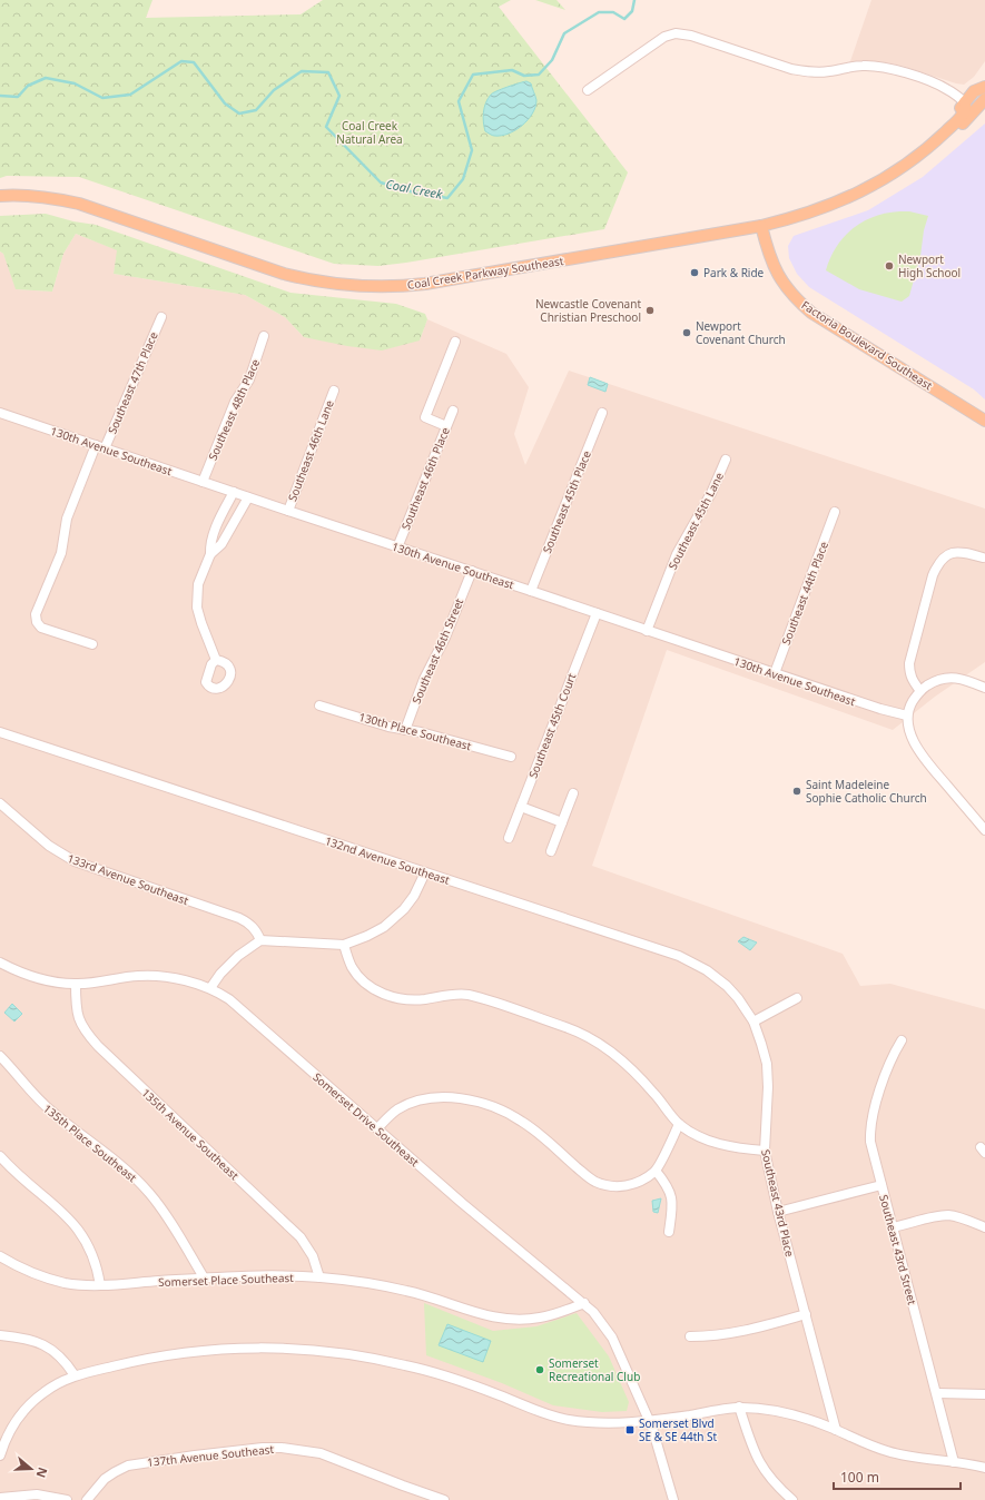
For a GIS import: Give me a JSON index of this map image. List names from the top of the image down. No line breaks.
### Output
{"streets":{"main road":["Coal Creek Parkway Southeast","Factoria Boulevard Southeast"],"street":["Southeast 47th Place","Southeast 48th Place","130th Avenue Southeast","Southeast 46th Lane","Southeast 46th Place","Southeast 45th Place","Southeast 45th Lane","Southeast 44th Place","Southeast 46th Street","Southeast 45th Court","130th Place Southeast","132nd Avenue Southeast","133rd Avenue Southeast","Somerset Drive Southeast","135th Avenue Southeast","135th Place Southeast","Southeast 43rd Place","Southeast 43rd Street","Somerset Place Southeast","137th Avenue Southeast"]},"crossings":[["Coal Creek Parkway Southeast","Factoria Boulevard Southeast"],["Southeast 47th Place","130th Avenue Southeast"],["Southeast 48th Place","130th Avenue Southeast"],["130th Avenue Southeast","Southeast 46th Lane"],["130th Avenue Southeast","Southeast 46th Place"],["130th Avenue Southeast","Southeast 45th Place"],["130th Avenue Southeast","Southeast 45th Lane"],["130th Avenue Southeast","Southeast 44th Place"],["130th Avenue Southeast","Southeast 46th Street"],["130th Avenue Southeast","Southeast 45th Court"],["Southeast 46th Street","130th Place Southeast"],["132nd Avenue Southeast","Southeast 43rd Place"],["Somerset Drive Southeast","135th Avenue Southeast"],["Somerset Drive Southeast","Somerset Place Southeast"],["135th Avenue Southeast","Somerset Place Southeast"],["135th Place Southeast","Somerset Place Southeast"]],"water":["Coal Creek"],"parks":["Coal Creek Natural Area"],"places":{"other":["Newport High School","Park & Ride","Newcastle Covenant Christian Preschool","Newport Covenant Church","Saint Madeleine Sophie Catholic Church","Somerset Recreational Club"],"transit":["Somerset Blvd SE & SE 44th St"]},"scale_bar":"100 m","north":"right"}
